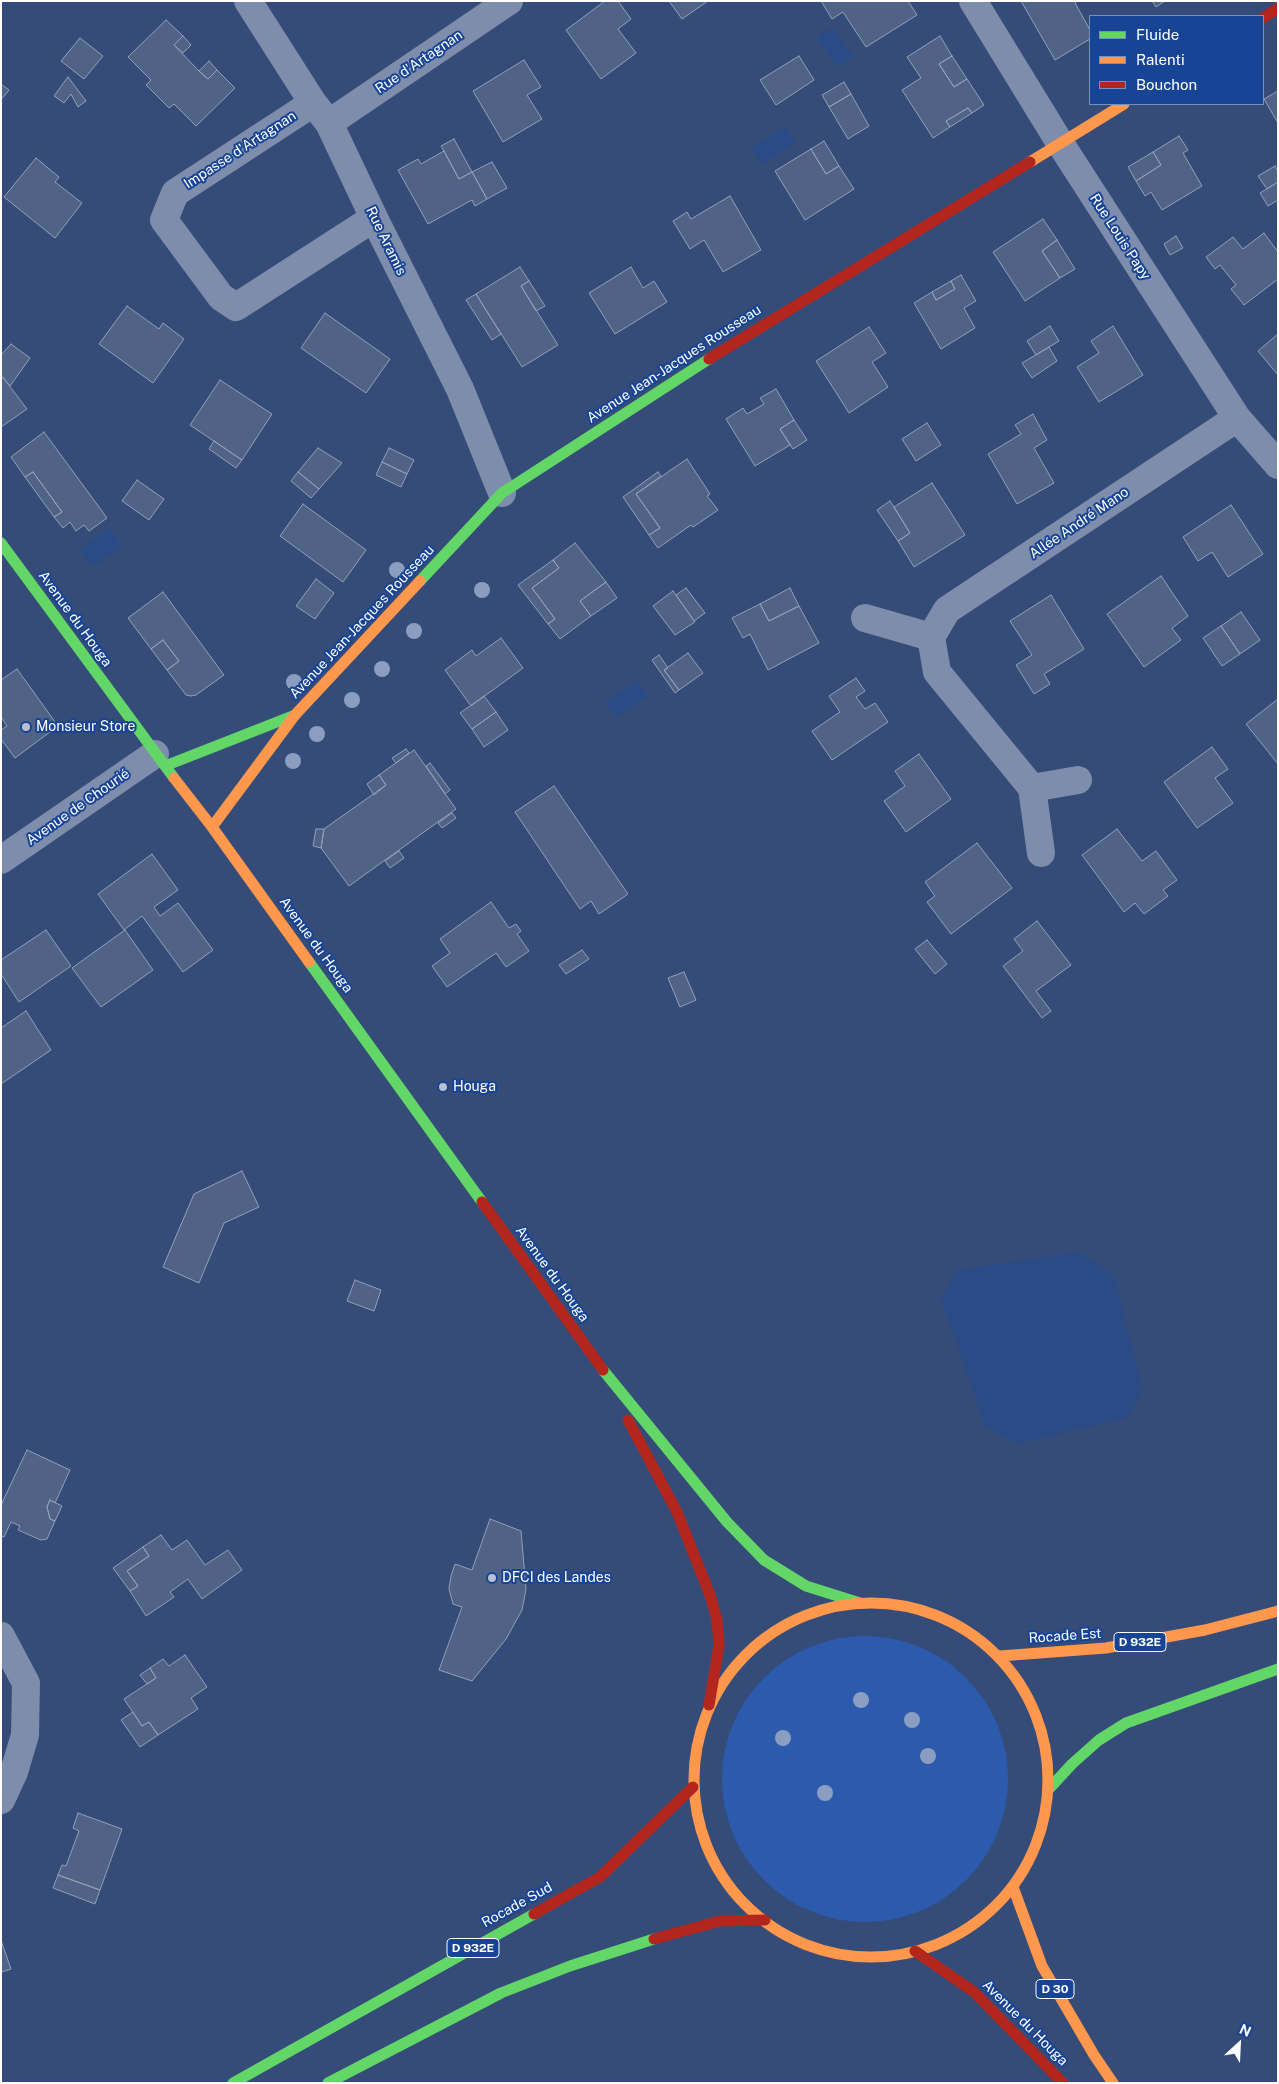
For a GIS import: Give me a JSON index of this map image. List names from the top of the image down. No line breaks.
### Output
{"streets":{"main road":["Avenue Jean-Jacques Rousseau","Avenue du Houga","Rocade Est","D 932E","Rocade Sud","D 30"],"street":["Rue d'Artagnan","Impasse d'Artagnan","Rue Louis Papy","Rue Aramis","Allée André Mano","Avenue de Chourié"]},"crossings":[["Rue d'Artagnan","Impasse d'Artagnan"],["Rue d'Artagnan","Rue Aramis"],["Impasse d'Artagnan","Rue Aramis"],["Rue Louis Papy","Avenue Jean-Jacques Rousseau"],["Rue Louis Papy","Allée André Mano"],["Rue Aramis","Avenue Jean-Jacques Rousseau"],["Avenue Jean-Jacques Rousseau","Avenue du Houga"],["Avenue Jean-Jacques Rousseau","Avenue de Chourié"],["Avenue du Houga","Avenue de Chourié"]],"places":["Monsieur Store","Houga","DFCI des Landes"],"legend":["Fluide","Ralenti","Bouchon"],"north":"top right"}
